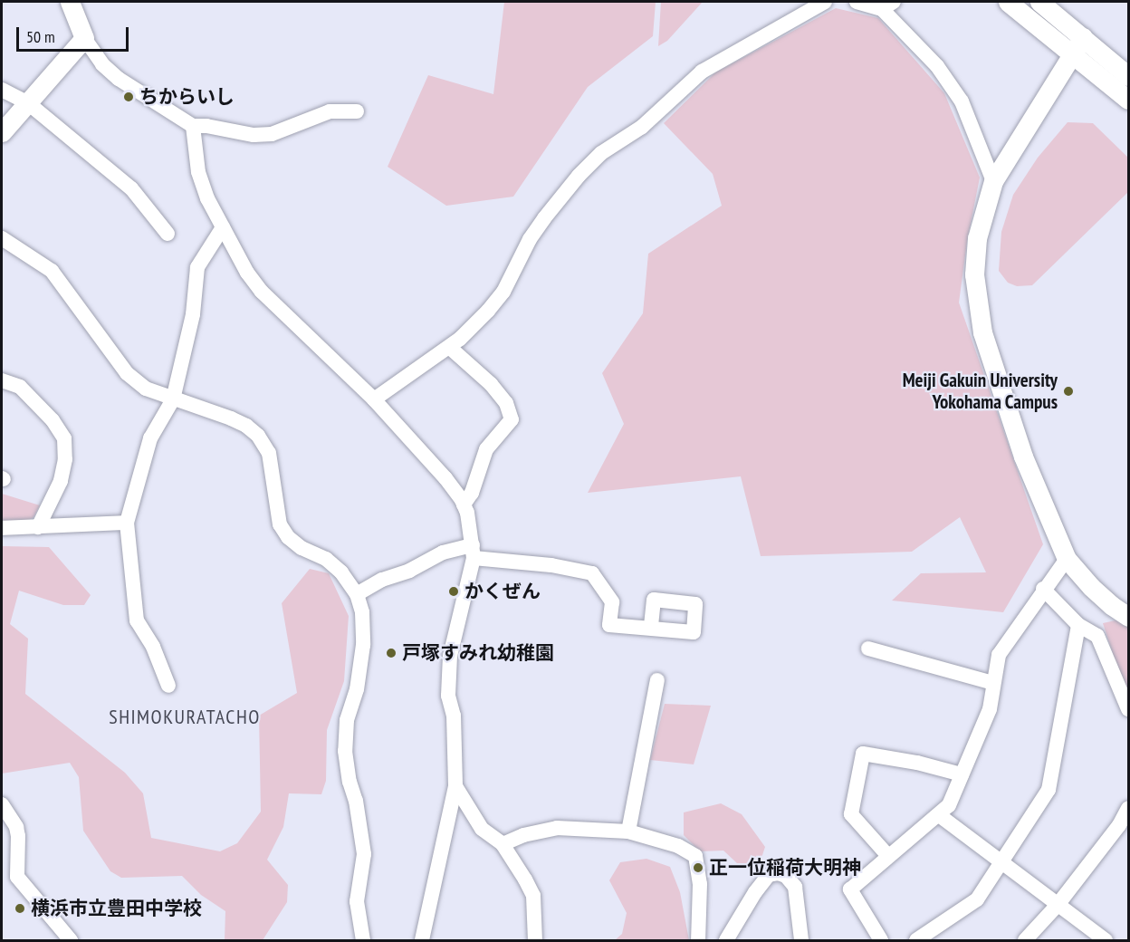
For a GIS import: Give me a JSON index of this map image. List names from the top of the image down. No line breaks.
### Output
{"districts":["SHIMOKURATACHO"],"places":["ちからいし","Meiji Gakuin University Yokohama Campus","かくぜん","戸塚すみれ幼稚園","正一位稲荷大明神","横浜市立豊田中学校"],"scale_bar":"50 m"}
